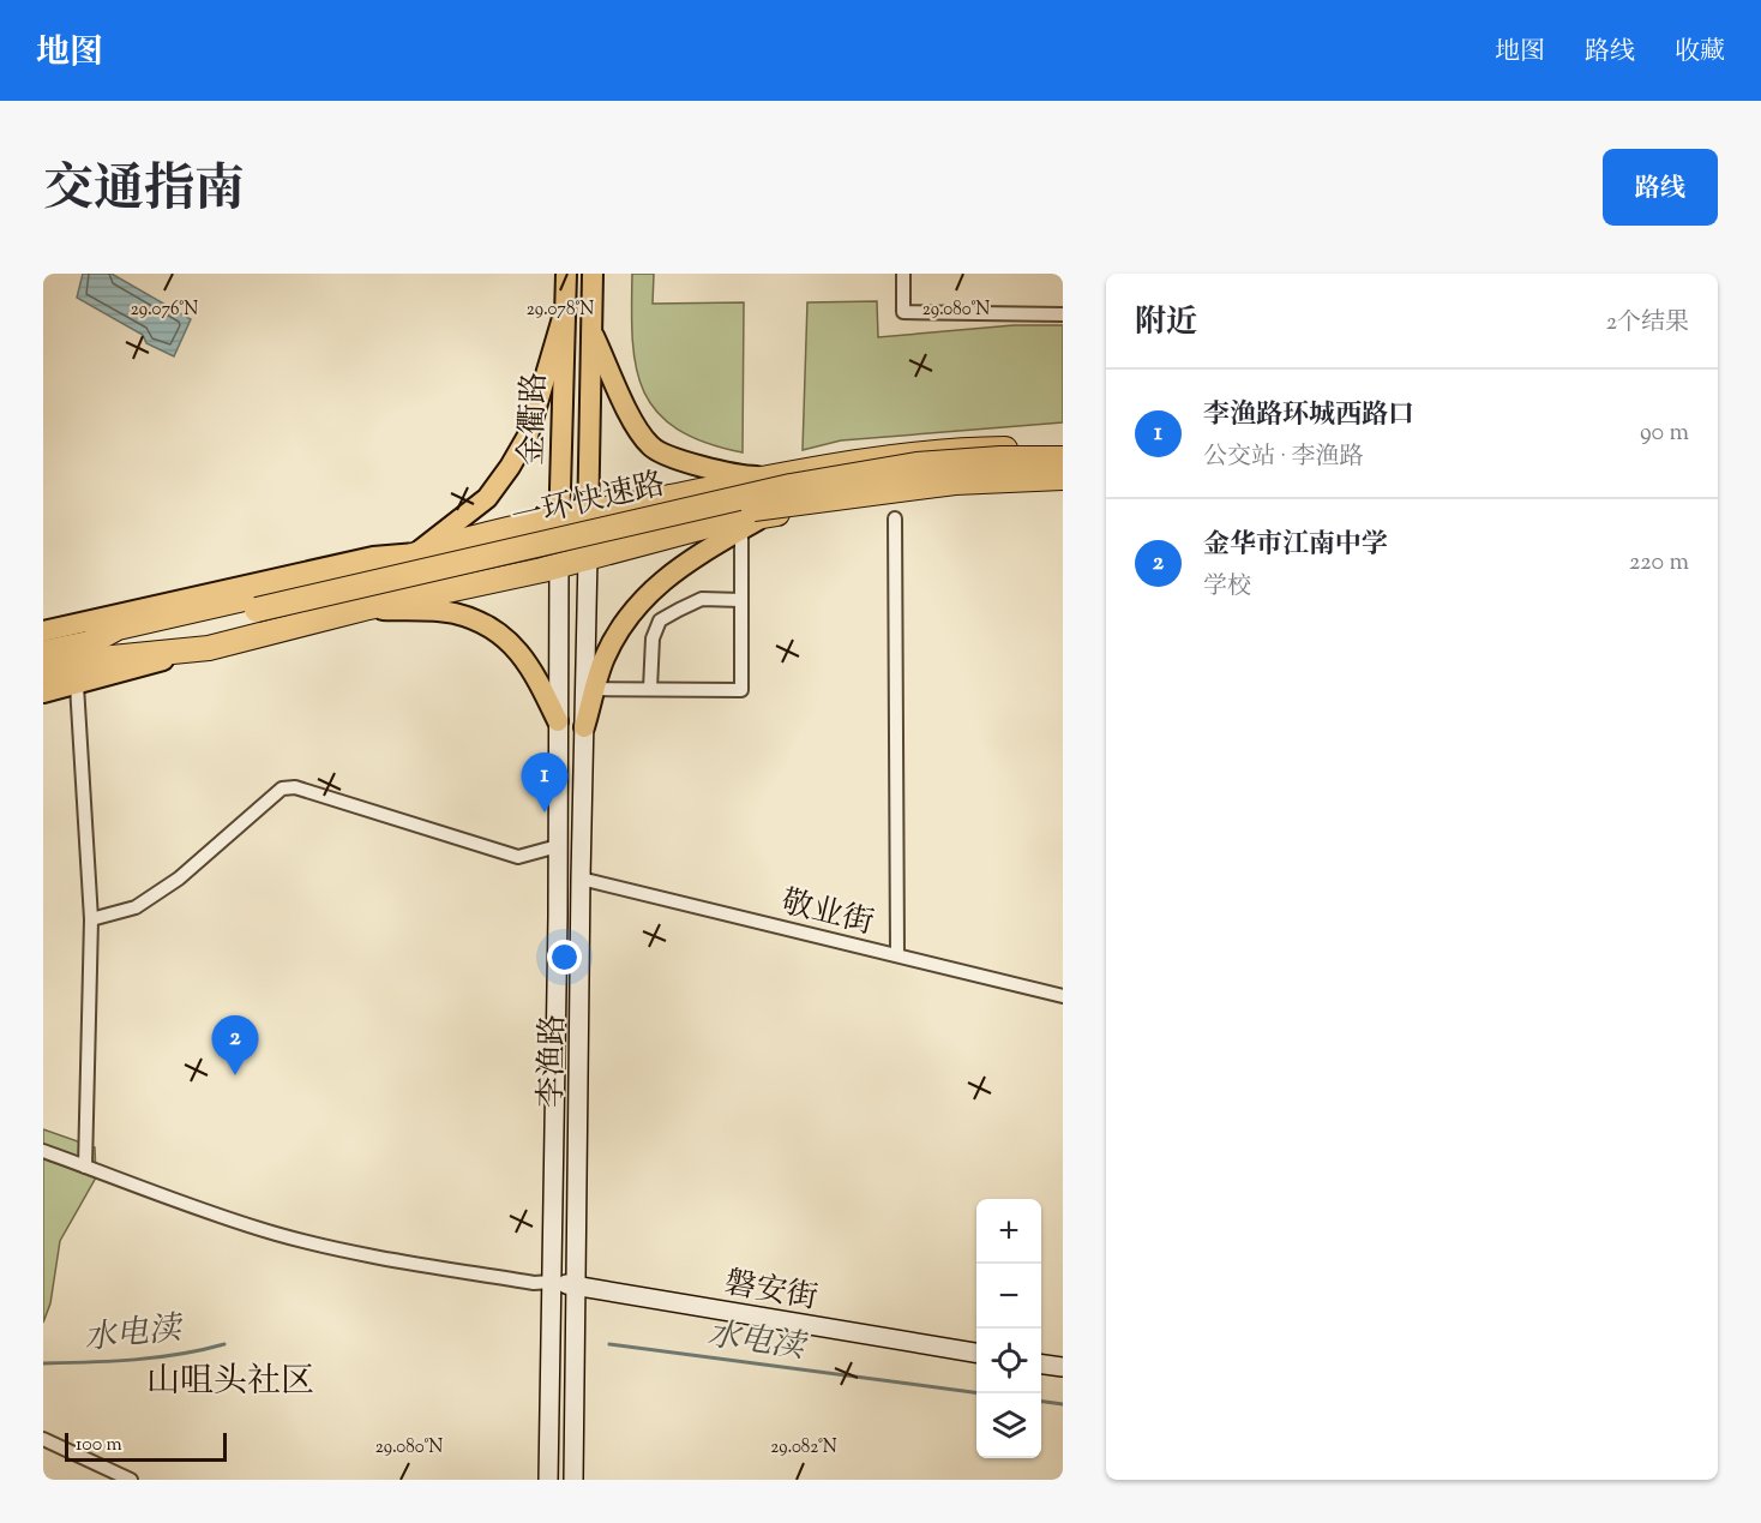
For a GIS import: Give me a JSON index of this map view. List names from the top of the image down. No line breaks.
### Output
{"streets":{"highway":["一环快速路"],"main road":["金衢路","李渔路","磐安街"],"street":["敬业街"]},"crossings":[["金衢路","李渔路"],["敬业街","李渔路"],["李渔路","磐安街"]],"districts":["山咀头社区"],"water":["水电渎"],"scale_bar":"100 m","page":{"header":"地图","nav":["地图","路线","收藏"],"title":"交通指南","buttons":"路线","heading":["附近","2个结果"],"list":[{"mark":"1","name":"李渔路环城西路口","note":"公交站 · 李渔路","value":"90 m"},{"mark":"2","name":"金华市江南中学","note":"学校","value":"220 m"}],"pins":["1","2"],"map_buttons":["+","−"],"scale":"100 m"},"coordinates":["29.078°N","29.080°N","29.076°N","29.082°N"]}
